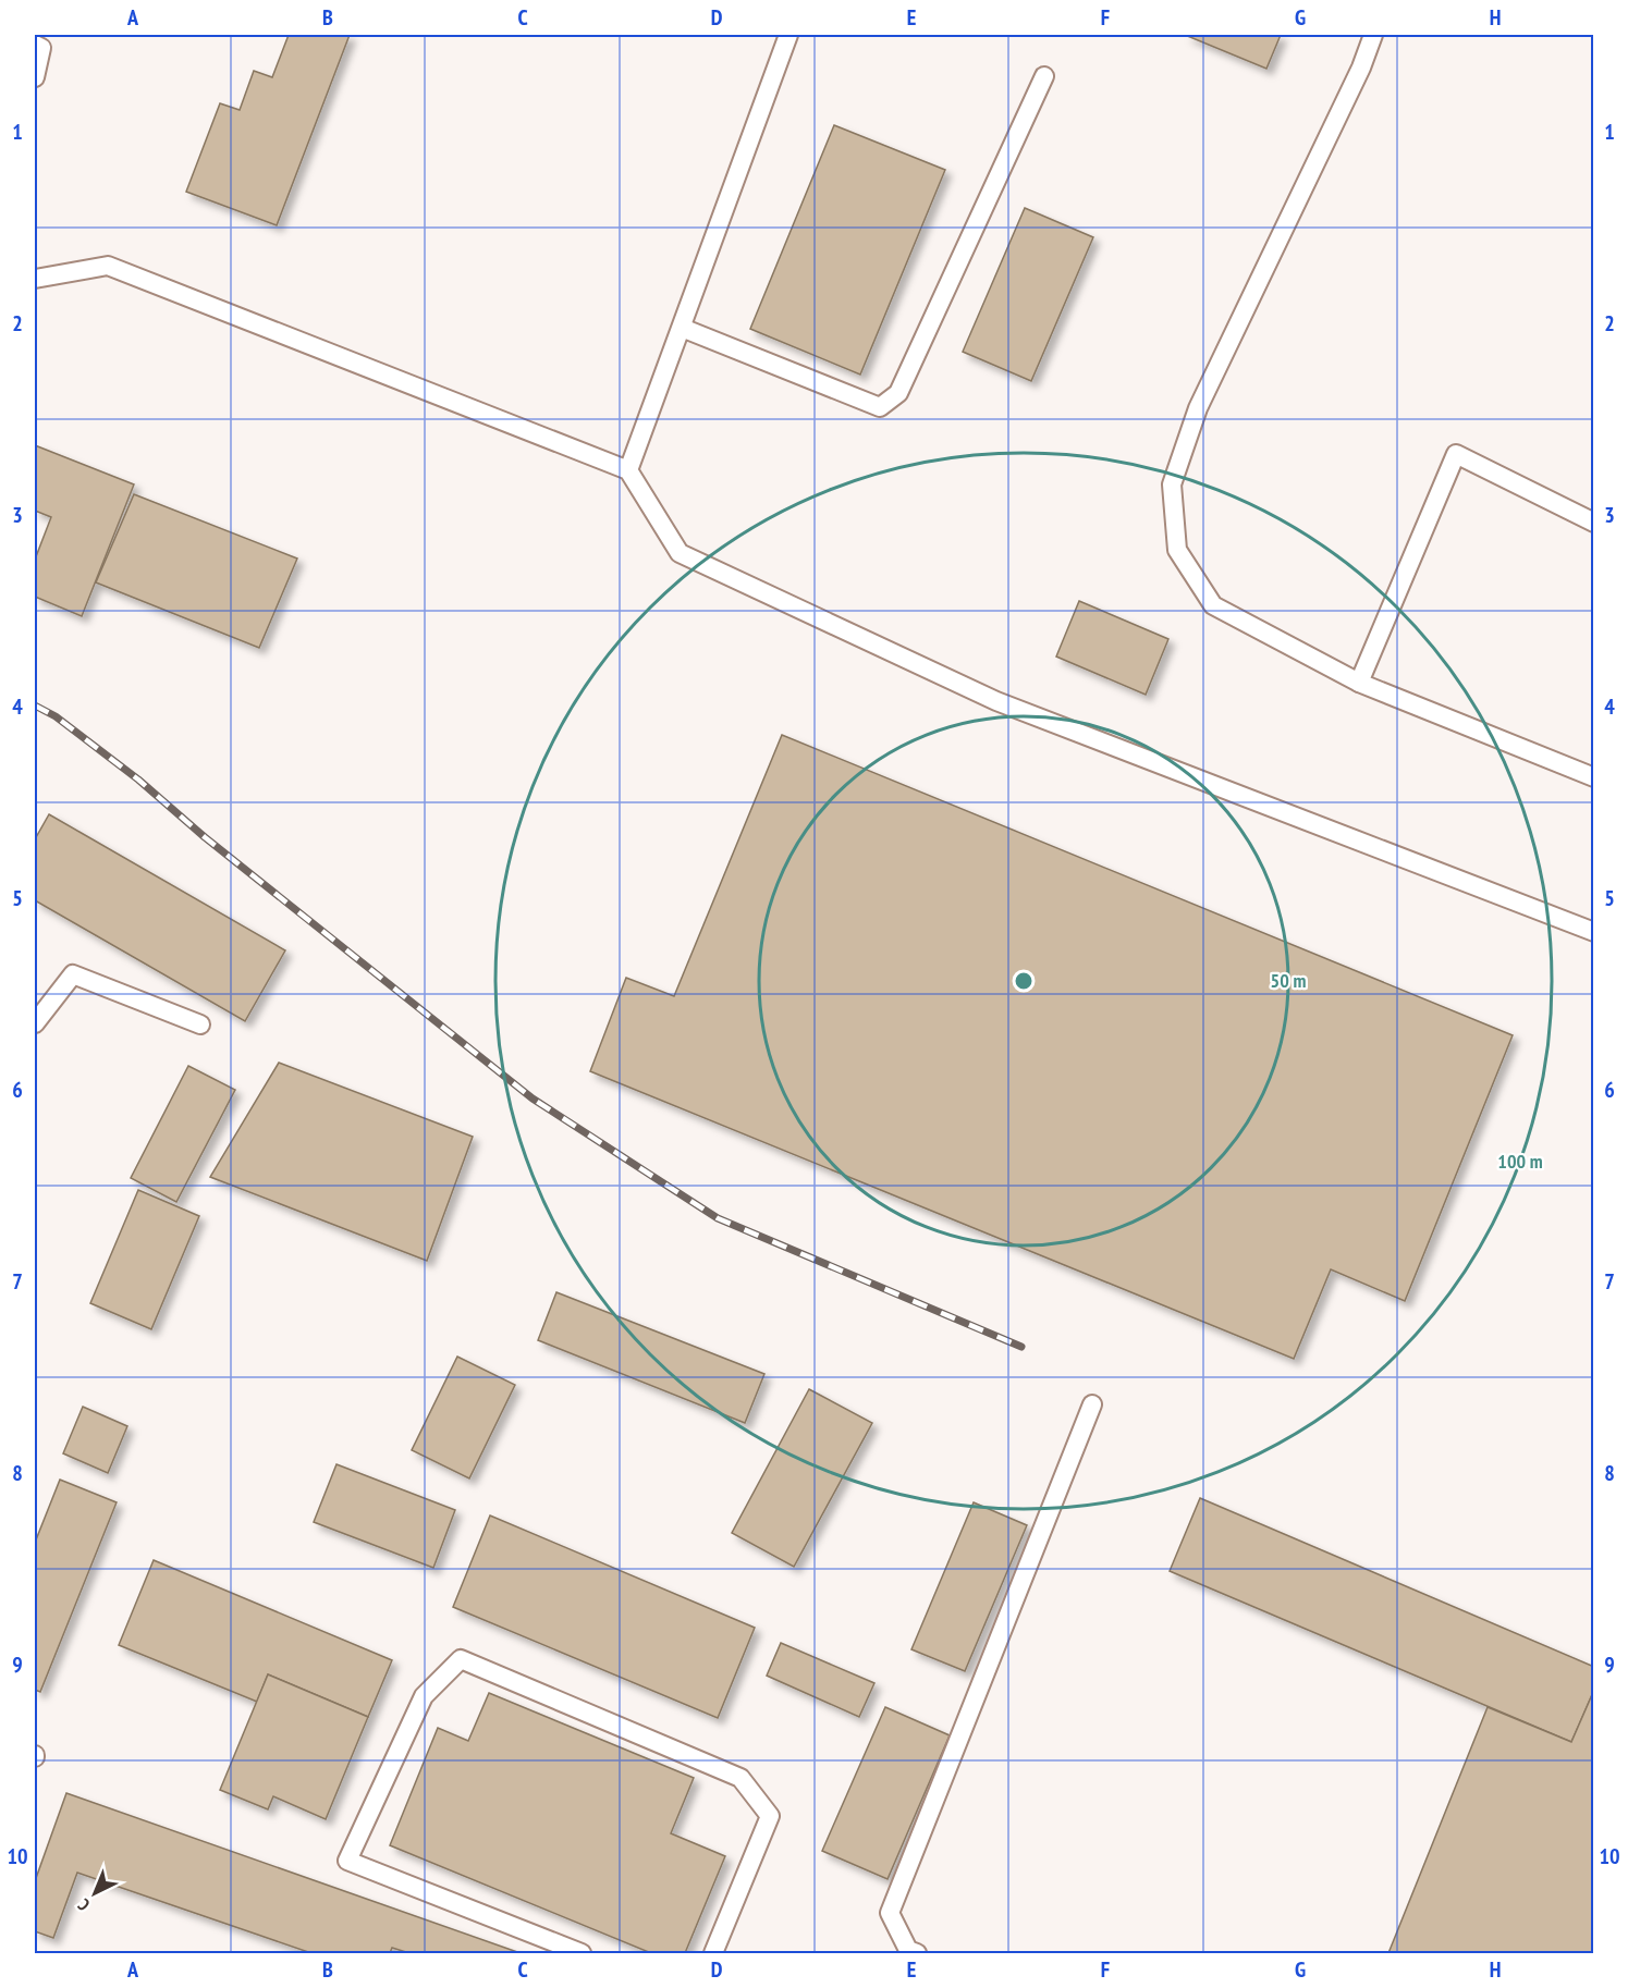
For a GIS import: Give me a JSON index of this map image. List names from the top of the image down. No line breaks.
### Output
{"north":"bottom left","grid":{"columns":["A","B","C","D","E","F","G","H"],"rows":["1","2","3","4","5","6","7","8","9","10"]},"rings":["50 m","100 m"]}
